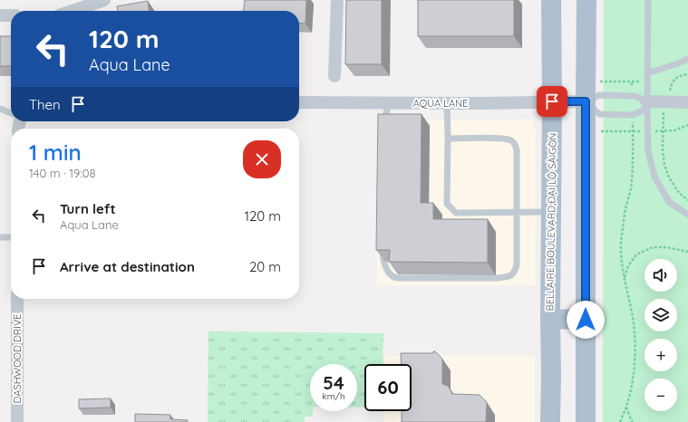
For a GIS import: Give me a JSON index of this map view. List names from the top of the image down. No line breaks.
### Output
{"streets":{"main road":["BELLAIRE BOULEVARD;ĐẠI LỘ SÀIGÒN"],"street":["AQUA LANE","DASHWOOD DRIVE"]},"crossings":[["AQUA LANE","BELLAIRE BOULEVARD;ĐẠI LỘ SÀIGÒN"]],"page":{"turn":["120 m","Aqua Lane"],"then":"Then","heading":["1 min","140 m · 19:08"],"list":[{"name":"Turn left","note":"Aqua Lane","value":"120 m"},{"name":"Arrive at destination","value":"20 m"}],"map_buttons":["+","−"],"speed":"54 km/h","limit":"60"}}
